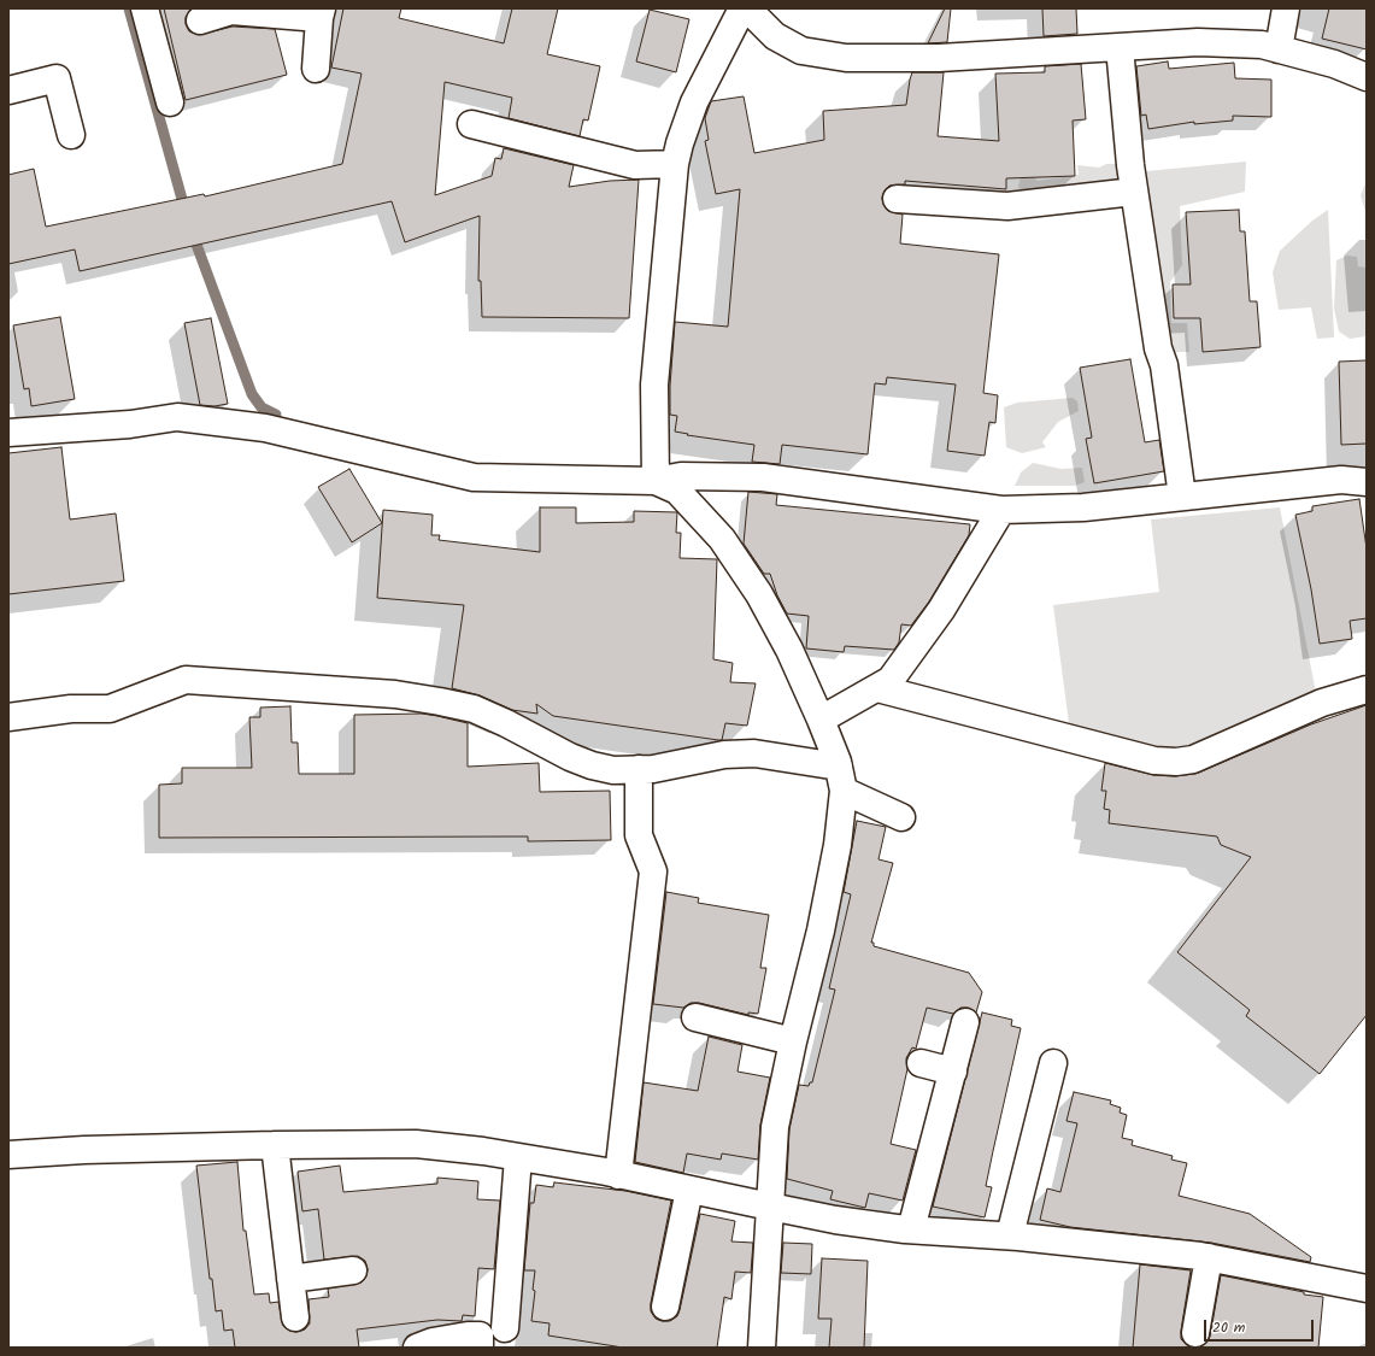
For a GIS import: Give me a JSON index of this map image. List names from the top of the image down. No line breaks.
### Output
{"scale_bar":"20 m"}
